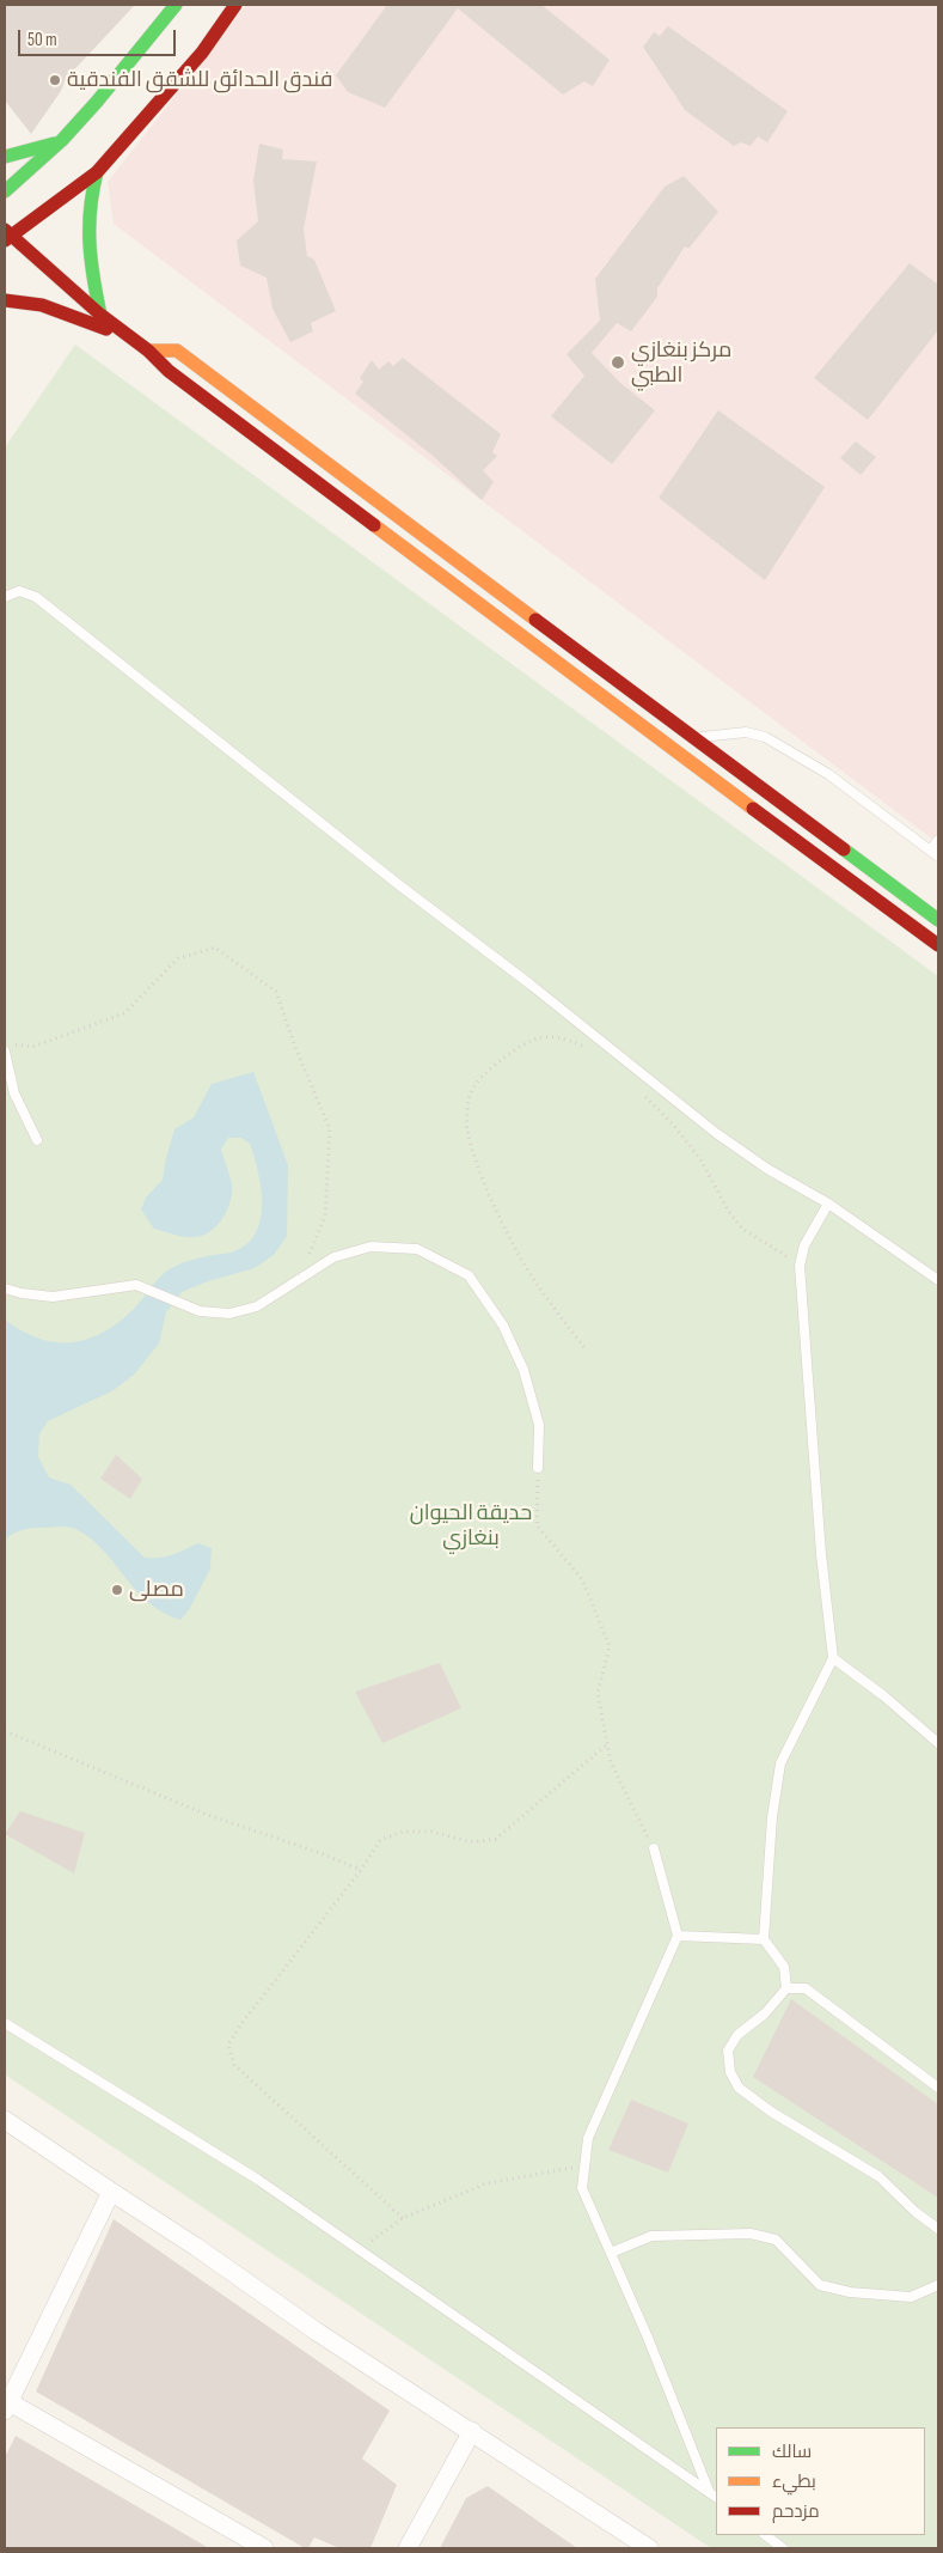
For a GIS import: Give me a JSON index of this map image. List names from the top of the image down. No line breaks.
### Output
{"parks":["حديقة الحيوان بنغازي"],"places":["فندق الحدائق للشقق الفندقية","مركز بنغازي الطبي","مصلى"],"legend":["سالك","بطيء","مزدحم"],"scale_bar":"50 m"}
